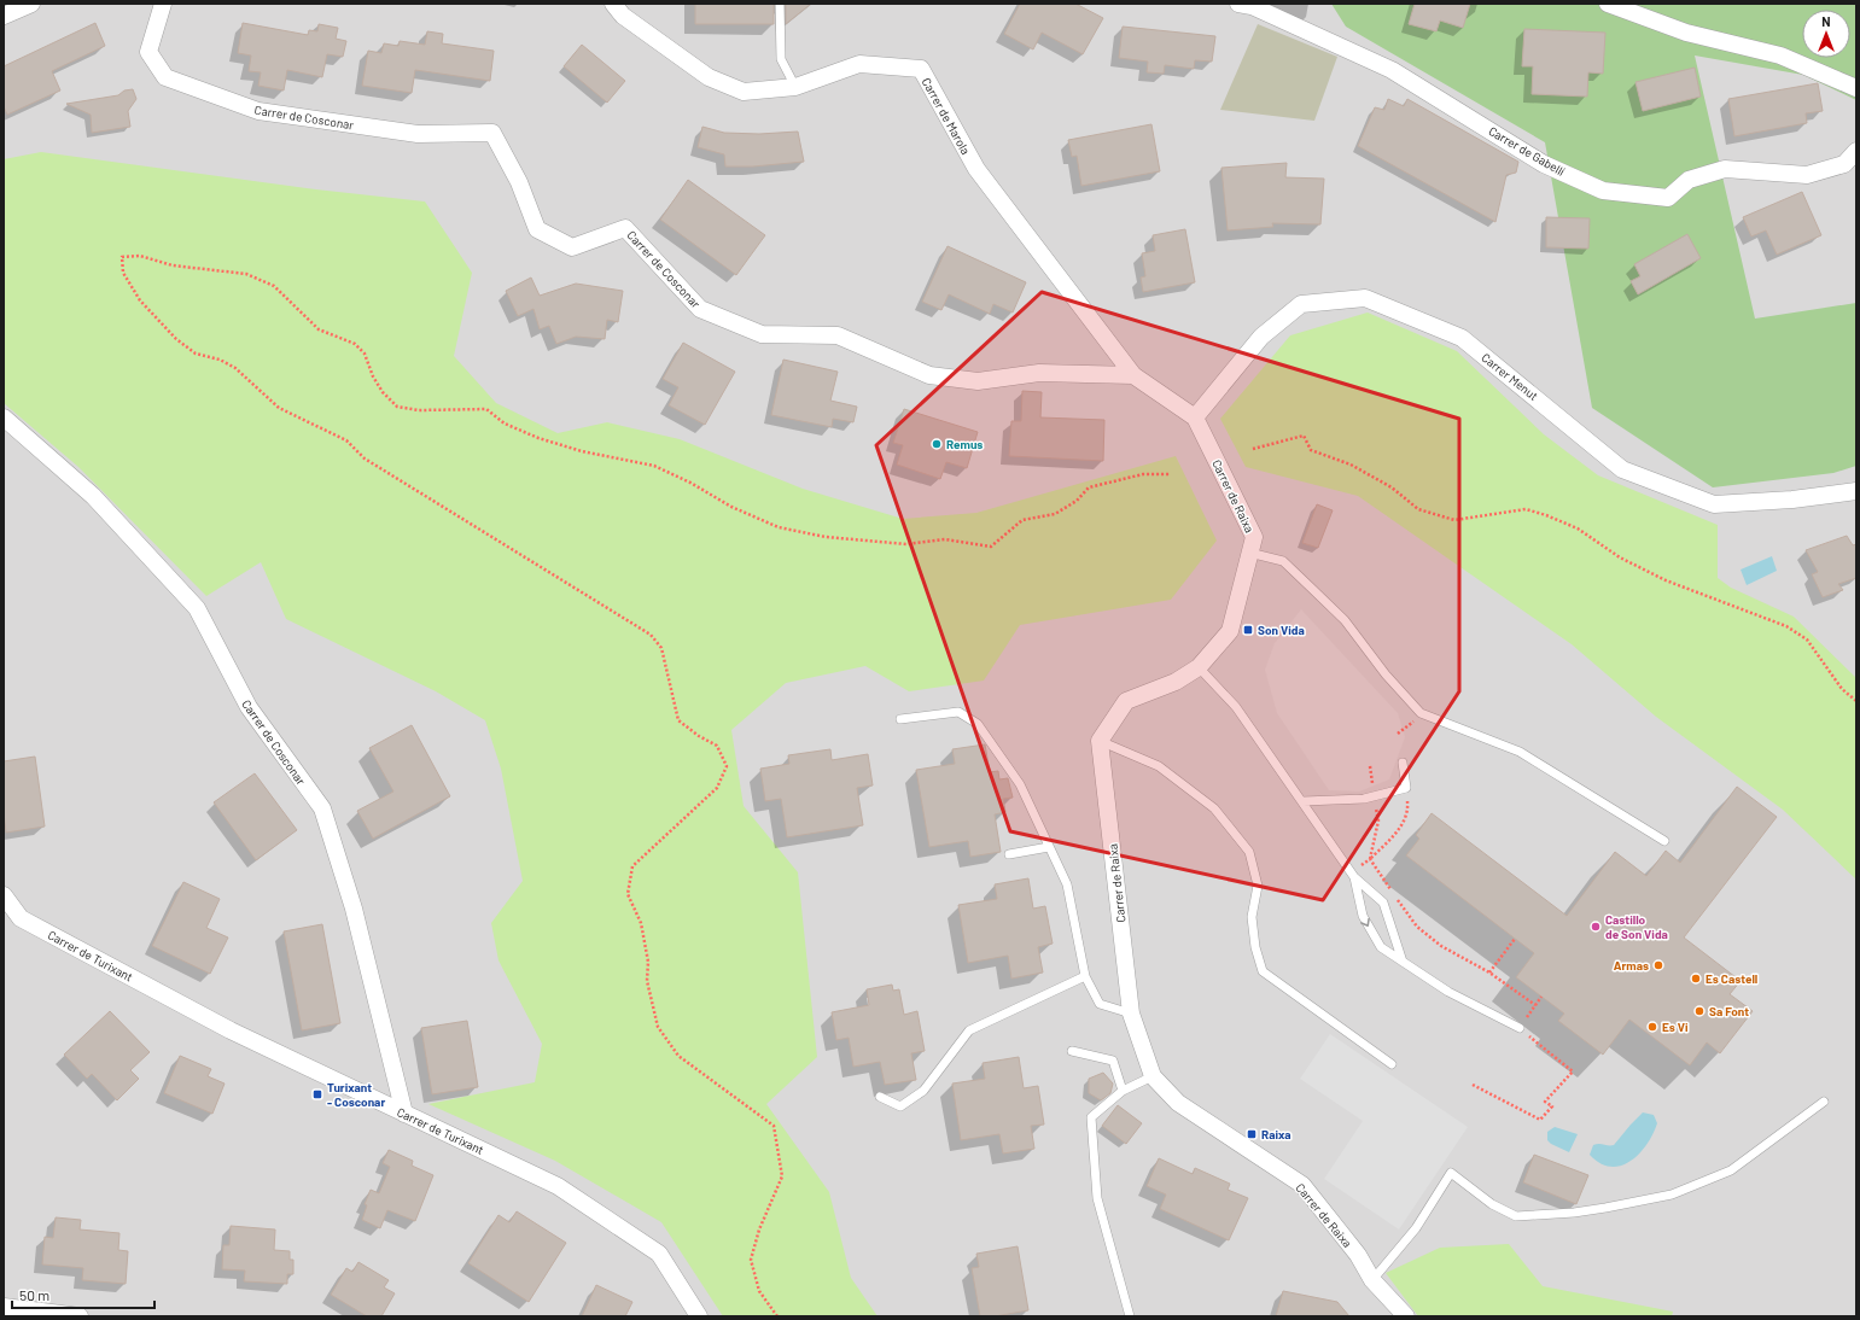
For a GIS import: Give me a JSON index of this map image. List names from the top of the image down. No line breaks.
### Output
{"streets":{"street":["Carrer de Marola","Carrer de Cosconar","Carrer de Gabellí","Carrer Menut","Carrer de Raixa","Carrer de Turixant"]},"crossings":[["Carrer de Marola","Carrer de Cosconar"],["Carrer de Marola","Carrer Menut"],["Carrer de Marola","Carrer de Raixa"],["Carrer de Cosconar","Carrer de Turixant"],["Carrer Menut","Carrer de Raixa"]],"places":{"other":["Remus","Castillo de Son Vida","Armas","Es Castell","Sa Font","Es Vi"],"transit":["Son Vida","Turixant - Cosconar","Raixa"]},"scale_bar":"50 m","north":"top"}
